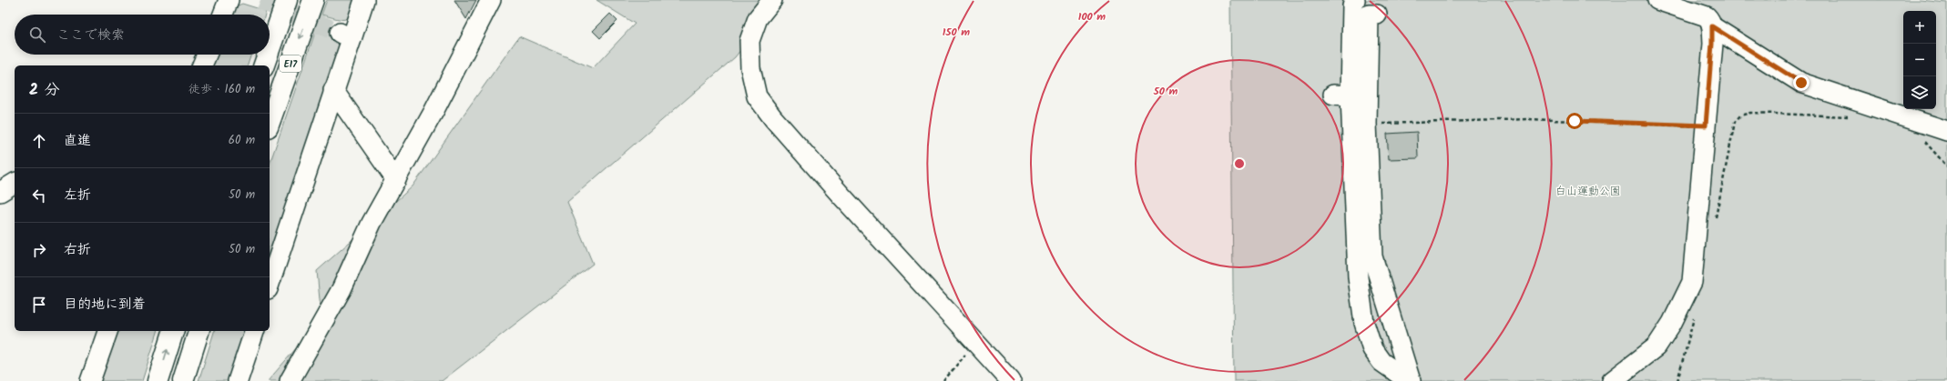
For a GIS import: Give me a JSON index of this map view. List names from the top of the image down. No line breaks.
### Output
{"streets":{"highway":["E17"]},"parks":["白山運動公園"],"page":{"map_buttons":["+","−"],"search":"ここで検索","heading":["2 分","徒歩 · 160 m"],"list":[["直進","60 m"],["左折","50 m"],["右折","50 m"],"目的地に到着"]},"rings":["100 m","150 m","50 m"]}
